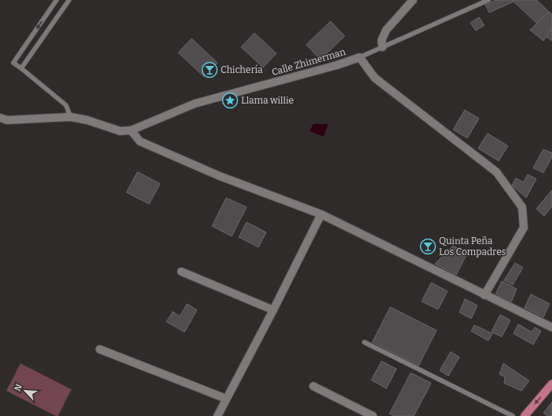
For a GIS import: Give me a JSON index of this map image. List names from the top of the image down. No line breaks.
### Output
{"streets":{"street":["Calle Zhimerman"]},"places":{"bar":["Chichería","Quinta Peña Los Compadres"],"place":["Llama willie"]},"north":"top left"}
